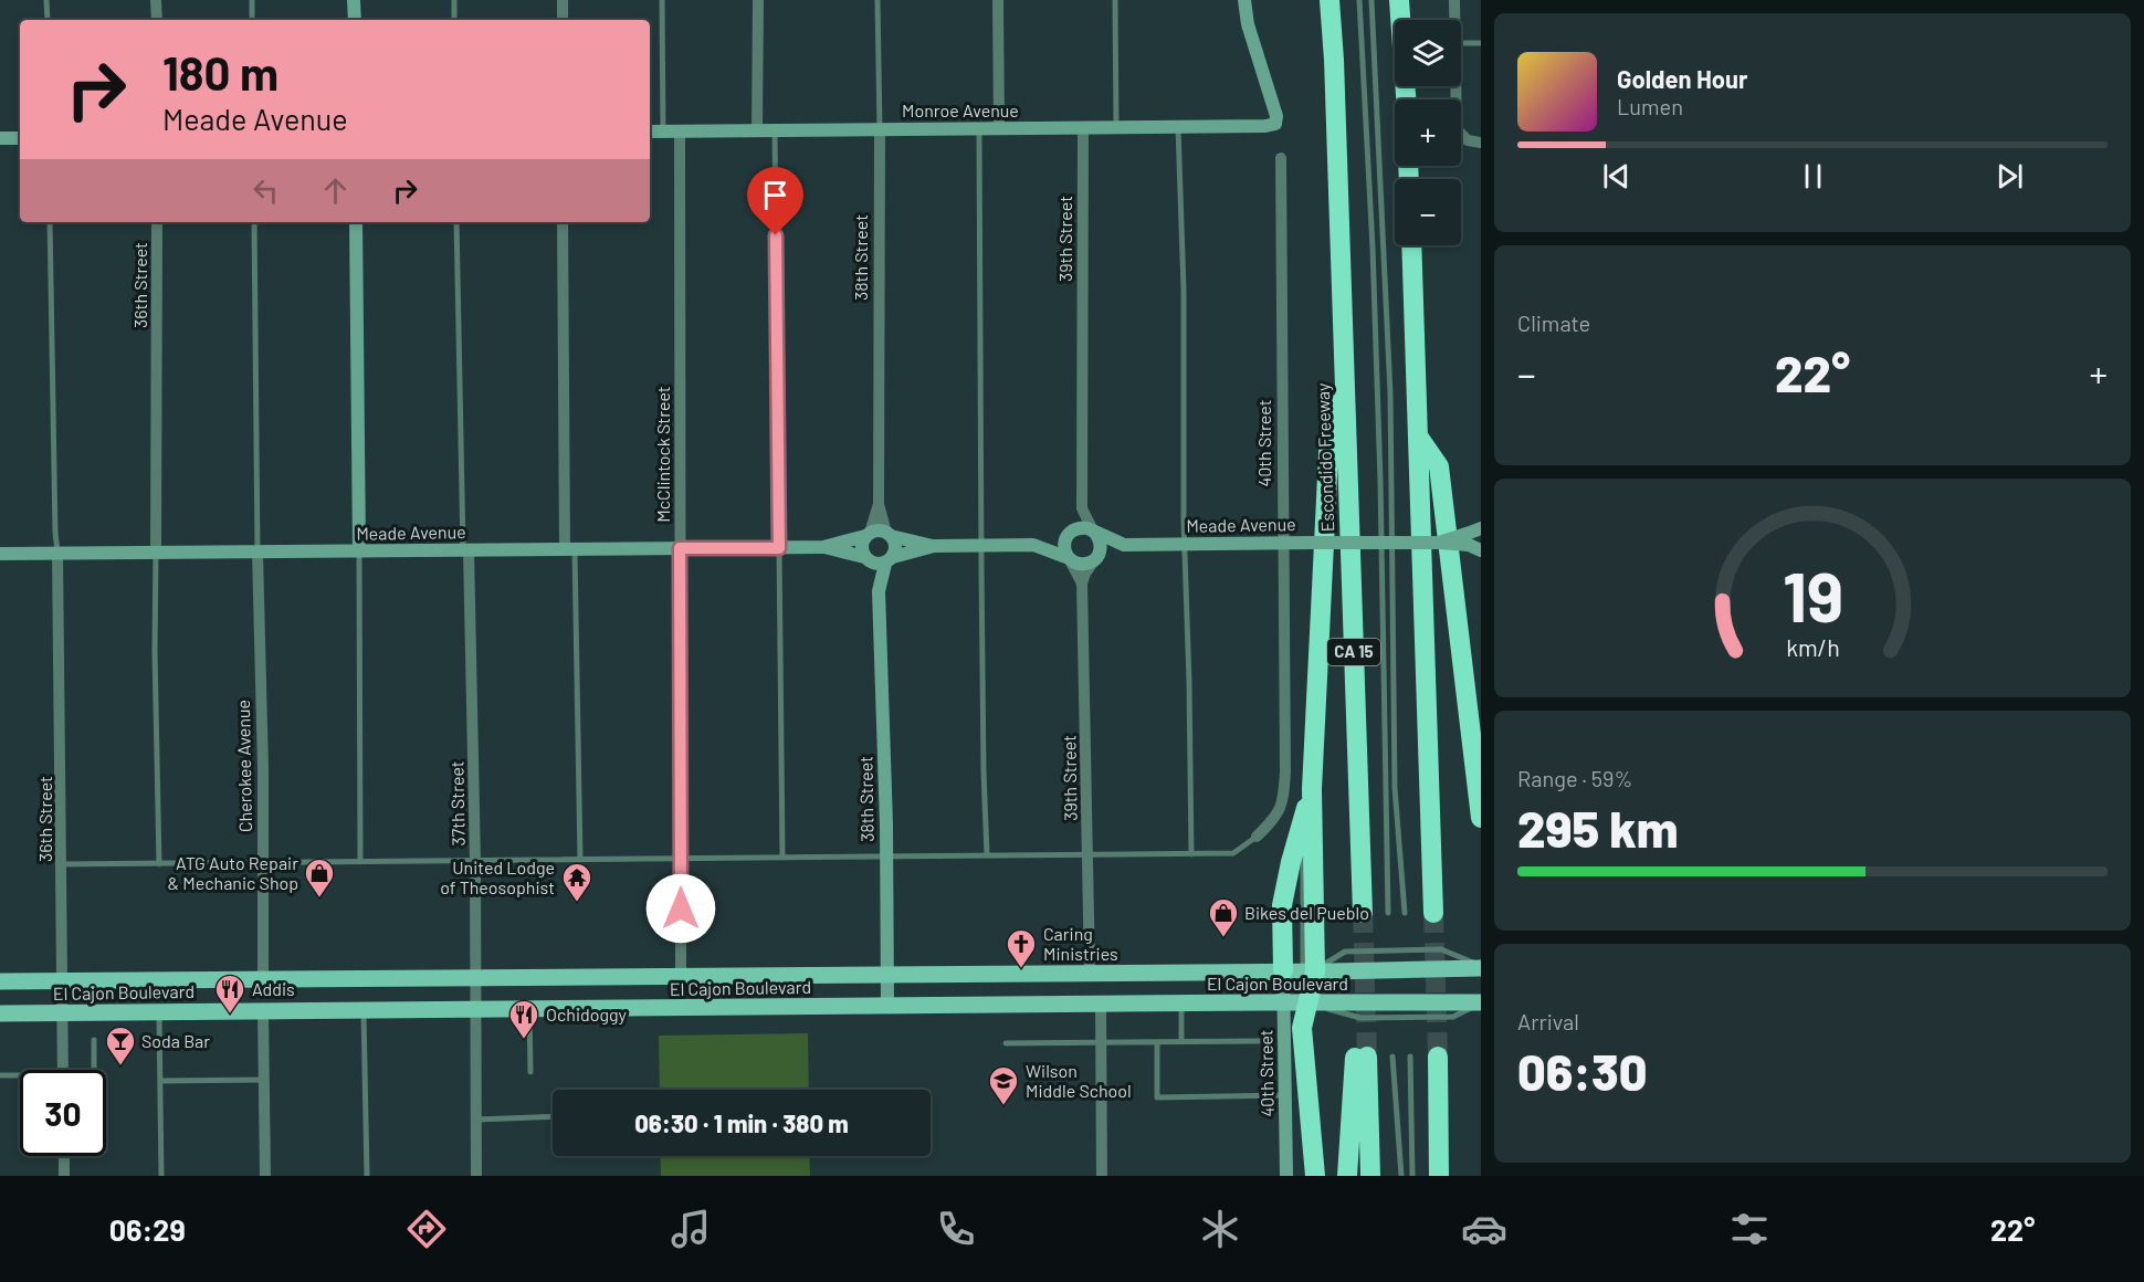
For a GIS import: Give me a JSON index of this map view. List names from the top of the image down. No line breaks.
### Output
{"streets":{"highway":["Escondido Freeway","CA 15"],"main road":["El Cajon Boulevard"],"street":["Monroe Avenue","39th Street","38th Street","36th Street","40th Street","McClintock Street","Meade Avenue","Cherokee Avenue","37th Street"]},"crossings":[["Monroe Avenue","39th Street"],["Monroe Avenue","38th Street"],["Monroe Avenue","McClintock Street"],["39th Street","Meade Avenue"],["39th Street","El Cajon Boulevard"],["38th Street","Meade Avenue"],["38th Street","El Cajon Boulevard"],["36th Street","Meade Avenue"],["36th Street","El Cajon Boulevard"],["40th Street","Meade Avenue"],["40th Street","El Cajon Boulevard"],["McClintock Street","Meade Avenue"],["McClintock Street","El Cajon Boulevard"],["Meade Avenue","Cherokee Avenue"],["Meade Avenue","37th Street"],["Cherokee Avenue","El Cajon Boulevard"],["37th Street","El Cajon Boulevard"]],"places":{"shop":["ATG Auto Repair & Mechanic Shop","Bikes del Pueblo"],"temple":["United Lodge of Theosophist"],"church":["Caring Ministries"],"restaurant":["Addis","Ochidoggy"],"bar":["Soda Bar"],"school or university":["Wilson Middle School"]},"page":{"map_buttons":["+","−"],"turn":["180 m","Meade Avenue"],"song":["Golden Hour","Lumen"],"tile":["Climate",["Range · 59%","295 km"],["Arrival","06:30"]],"heat":["−","22°","+"],"limit":"30","trip":"06:30 · 1 min · 380 m","tabs":["06:29","22°"],"gauge":["19","km/h"]}}
